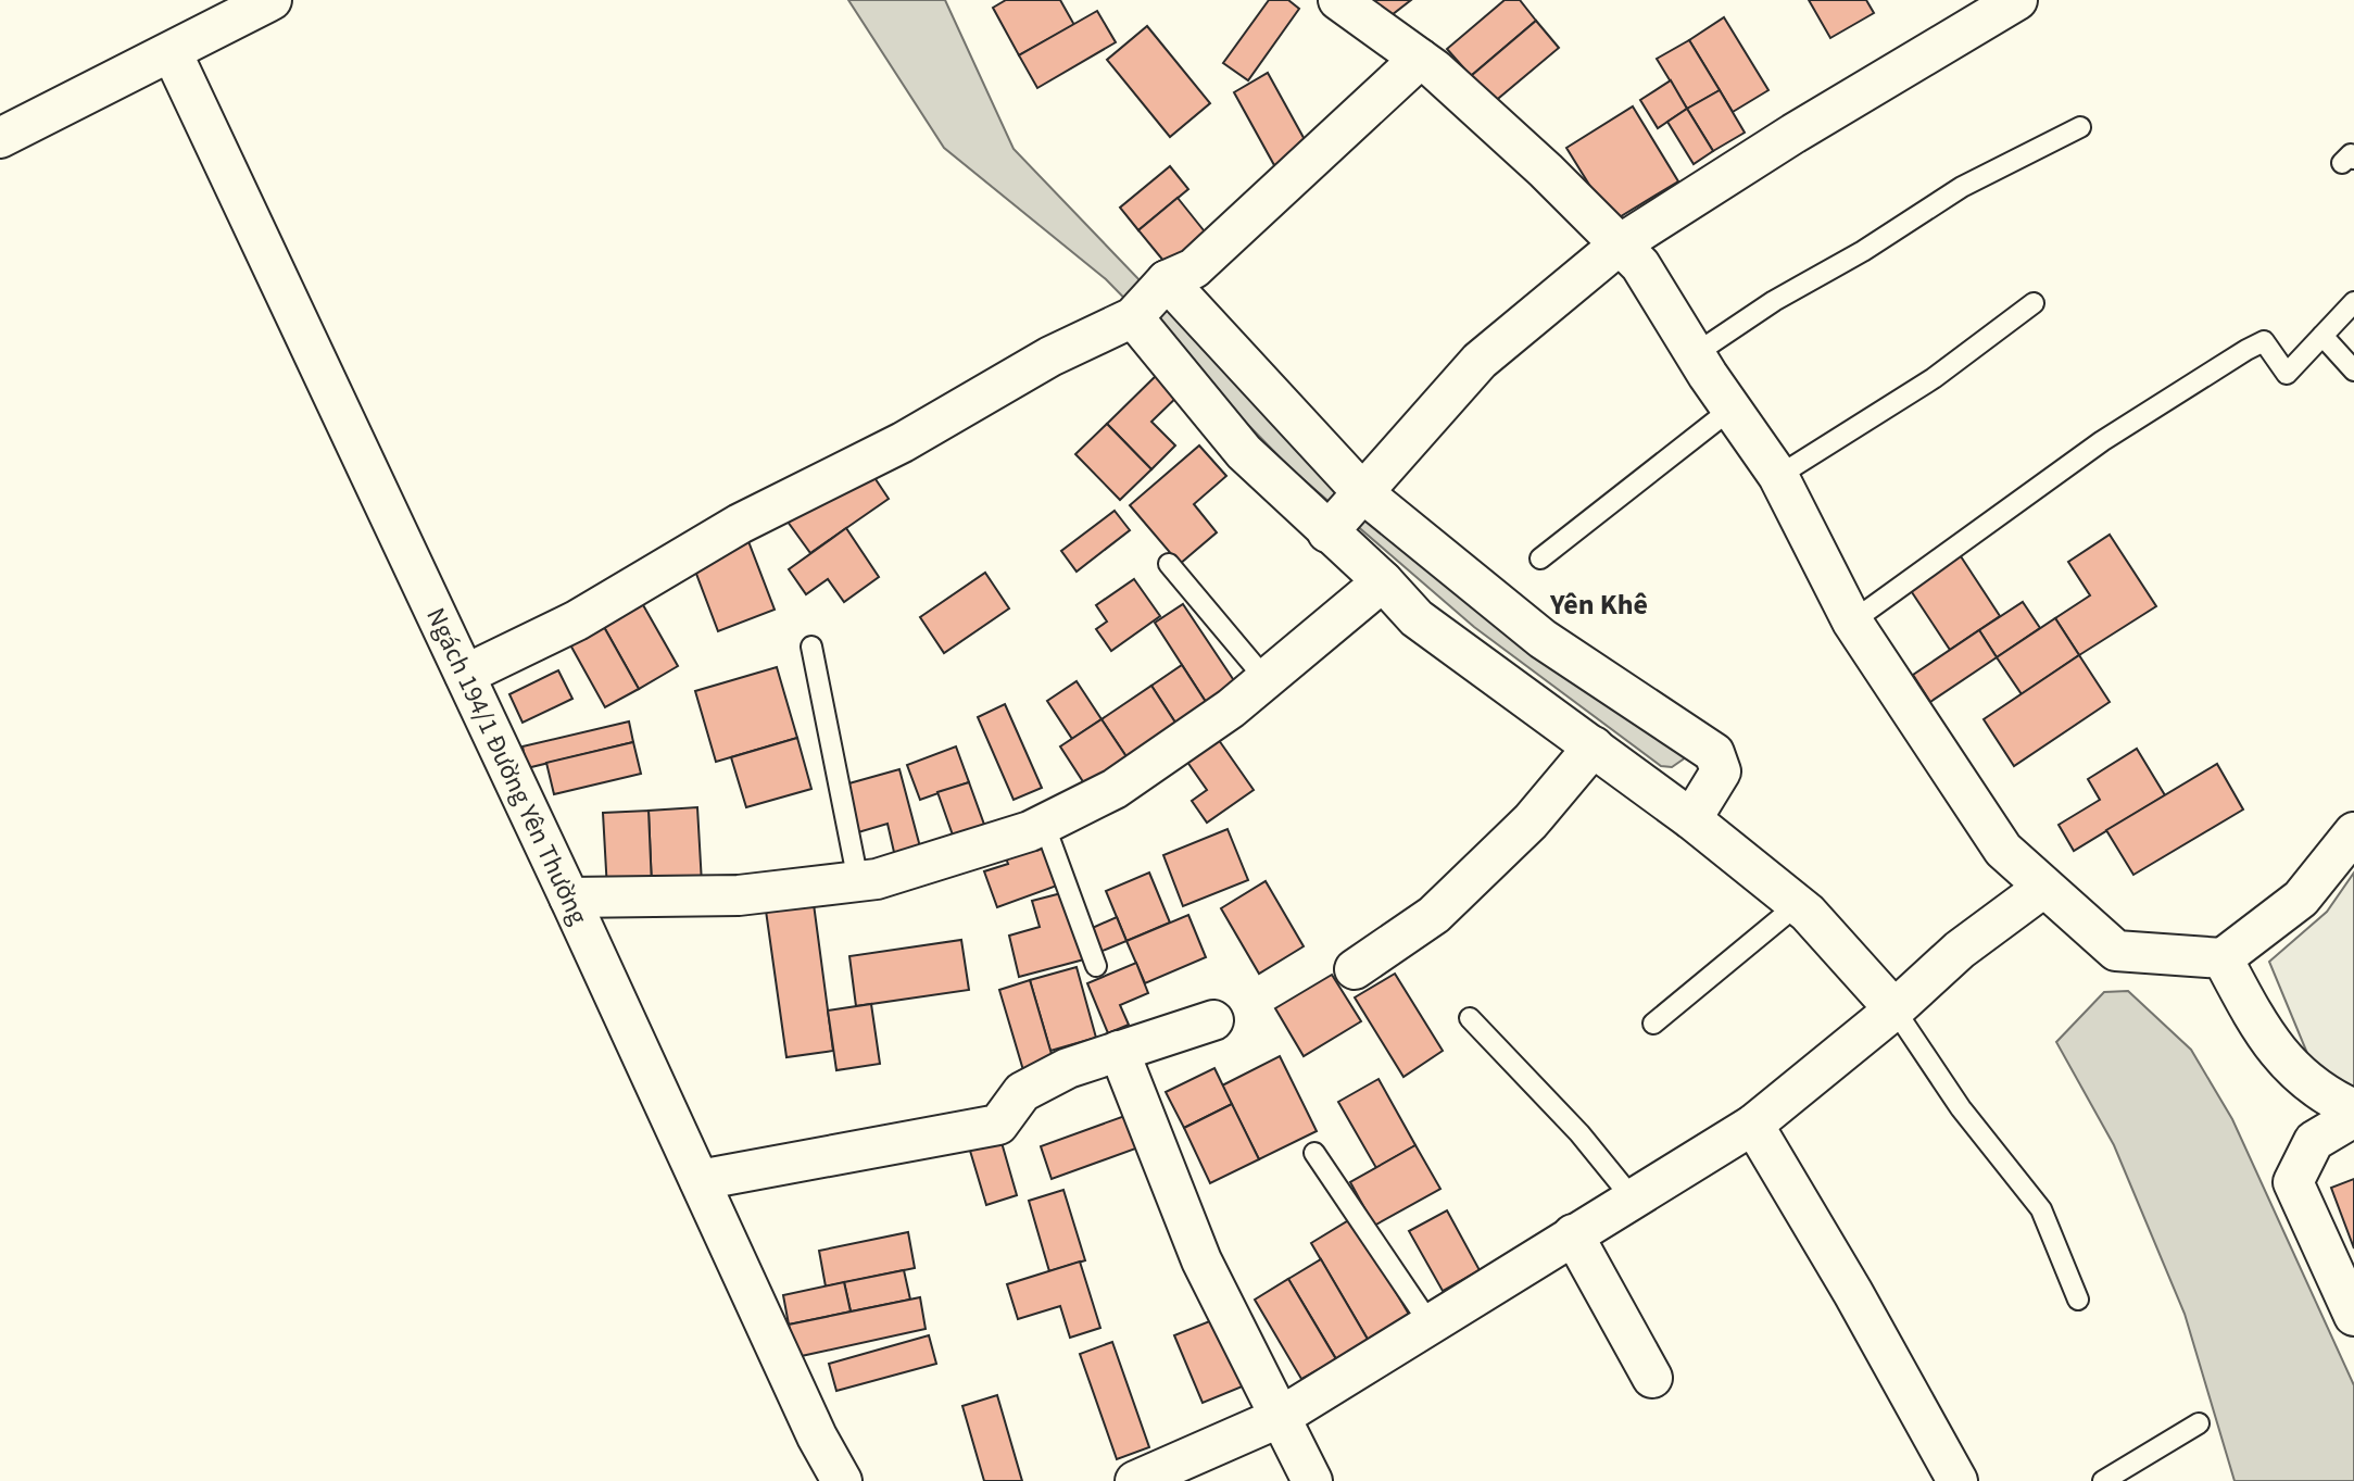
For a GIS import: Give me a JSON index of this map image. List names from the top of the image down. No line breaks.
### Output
{"streets":{"street":["Ngách 194/1 Đường Yên Thường"]},"districts":["Yên Khê"]}
